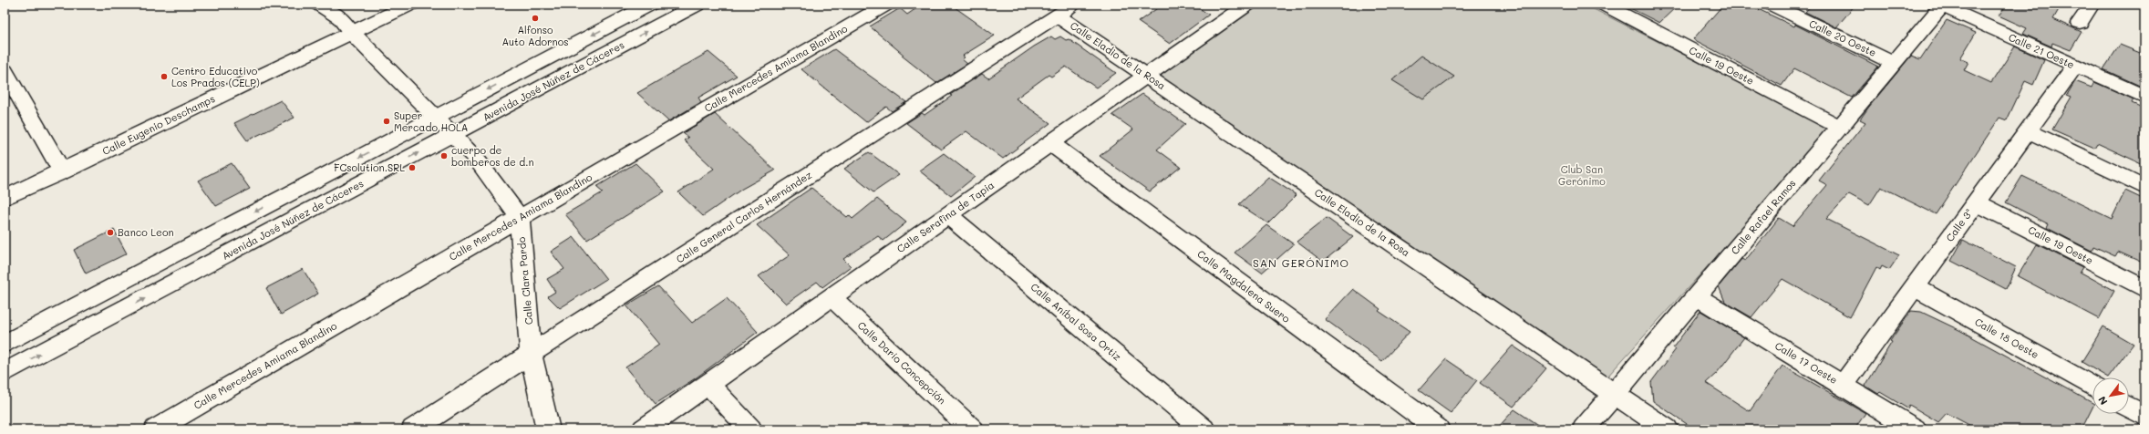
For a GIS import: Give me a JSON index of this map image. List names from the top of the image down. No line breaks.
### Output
{"streets":{"street":["Calle 20 Oeste","Calle 21 Oeste","Calle Eladio de la Rosa","Calle 19 Oeste","Calle Mercedes Amiama Blandino","Avenida José Núñez de Cáceres","Calle Eugenio Deschamps","Calle General Carlos Hernández","Calle Serafina de Tapia","Calle Rafael Ramos","Calle 3ª","Calle Clara Pardo","Calle Magdalena Suero","Calle Aníbal Sosa Ortiz","Calle 18 Oeste","Calle Darío Concepción","Calle 17 Oeste"]},"crossings":[["Calle 20 Oeste","Calle Rafael Ramos"],["Calle 21 Oeste","Calle Rafael Ramos"],["Calle 21 Oeste","Calle 3ª"],["Calle Eladio de la Rosa","Calle General Carlos Hernández"],["Calle Eladio de la Rosa","Calle Serafina de Tapia"],["Calle Eladio de la Rosa","Calle Rafael Ramos"],["Calle 19 Oeste","Calle Rafael Ramos"],["Calle 19 Oeste","Calle 3ª"],["Calle Mercedes Amiama Blandino","Calle Clara Pardo"],["Calle General Carlos Hernández","Calle Clara Pardo"],["Calle Serafina de Tapia","Calle Magdalena Suero"],["Calle Serafina de Tapia","Calle Aníbal Sosa Ortiz"],["Calle Serafina de Tapia","Calle Darío Concepción"],["Calle Rafael Ramos","Calle 17 Oeste"],["Calle 3ª","Calle 18 Oeste"],["Calle 3ª","Calle 17 Oeste"]],"districts":["SAN GERÓNIMO"],"parks":["Club San Gerónimo"],"places":["Alfonso Auto Adornos","Centro Educativo Los Prados (CELP)","Super Mercado HOLA","cuerpo de bomberos de d.n","FCsolution.SRL","Banco Leon"],"north":"bottom left"}
